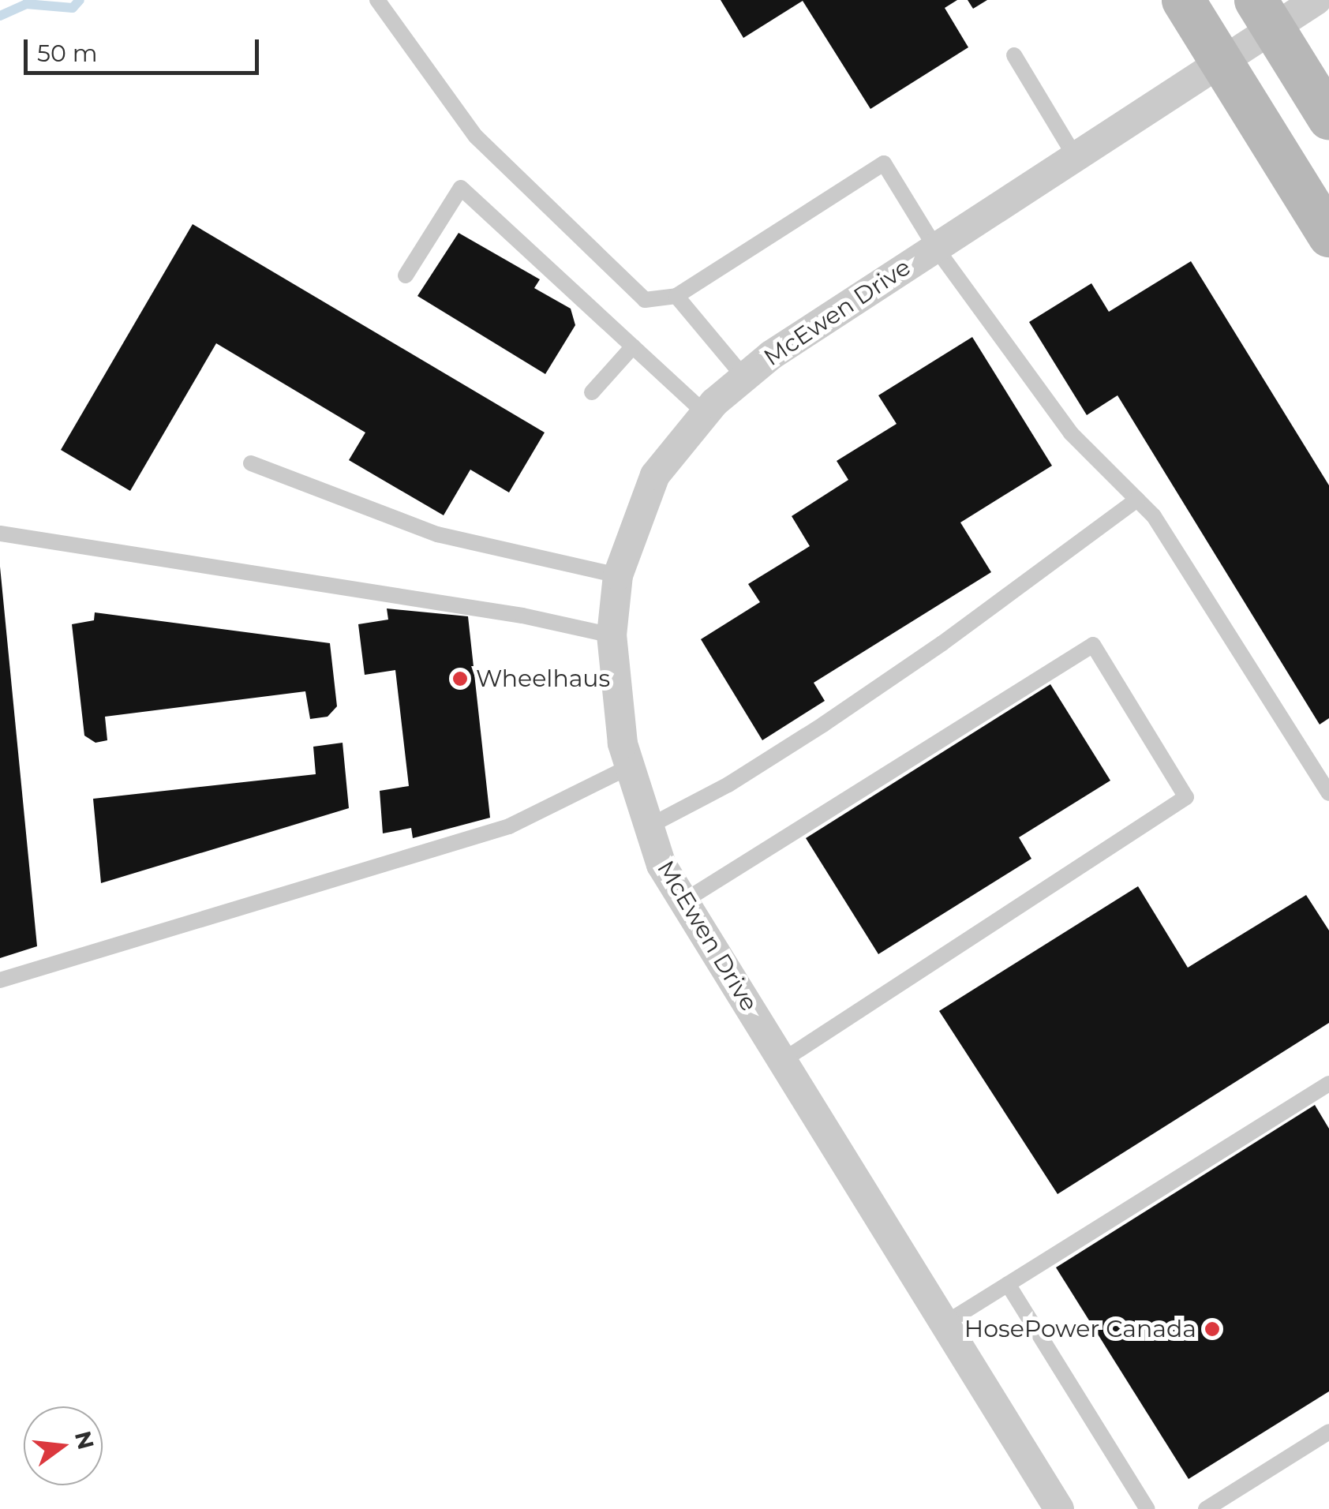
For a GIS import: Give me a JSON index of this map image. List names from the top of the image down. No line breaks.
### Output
{"streets":{"street":["McEwen Drive"]},"places":["Wheelhaus","HosePower Canada"],"scale_bar":"50 m","north":"right"}
